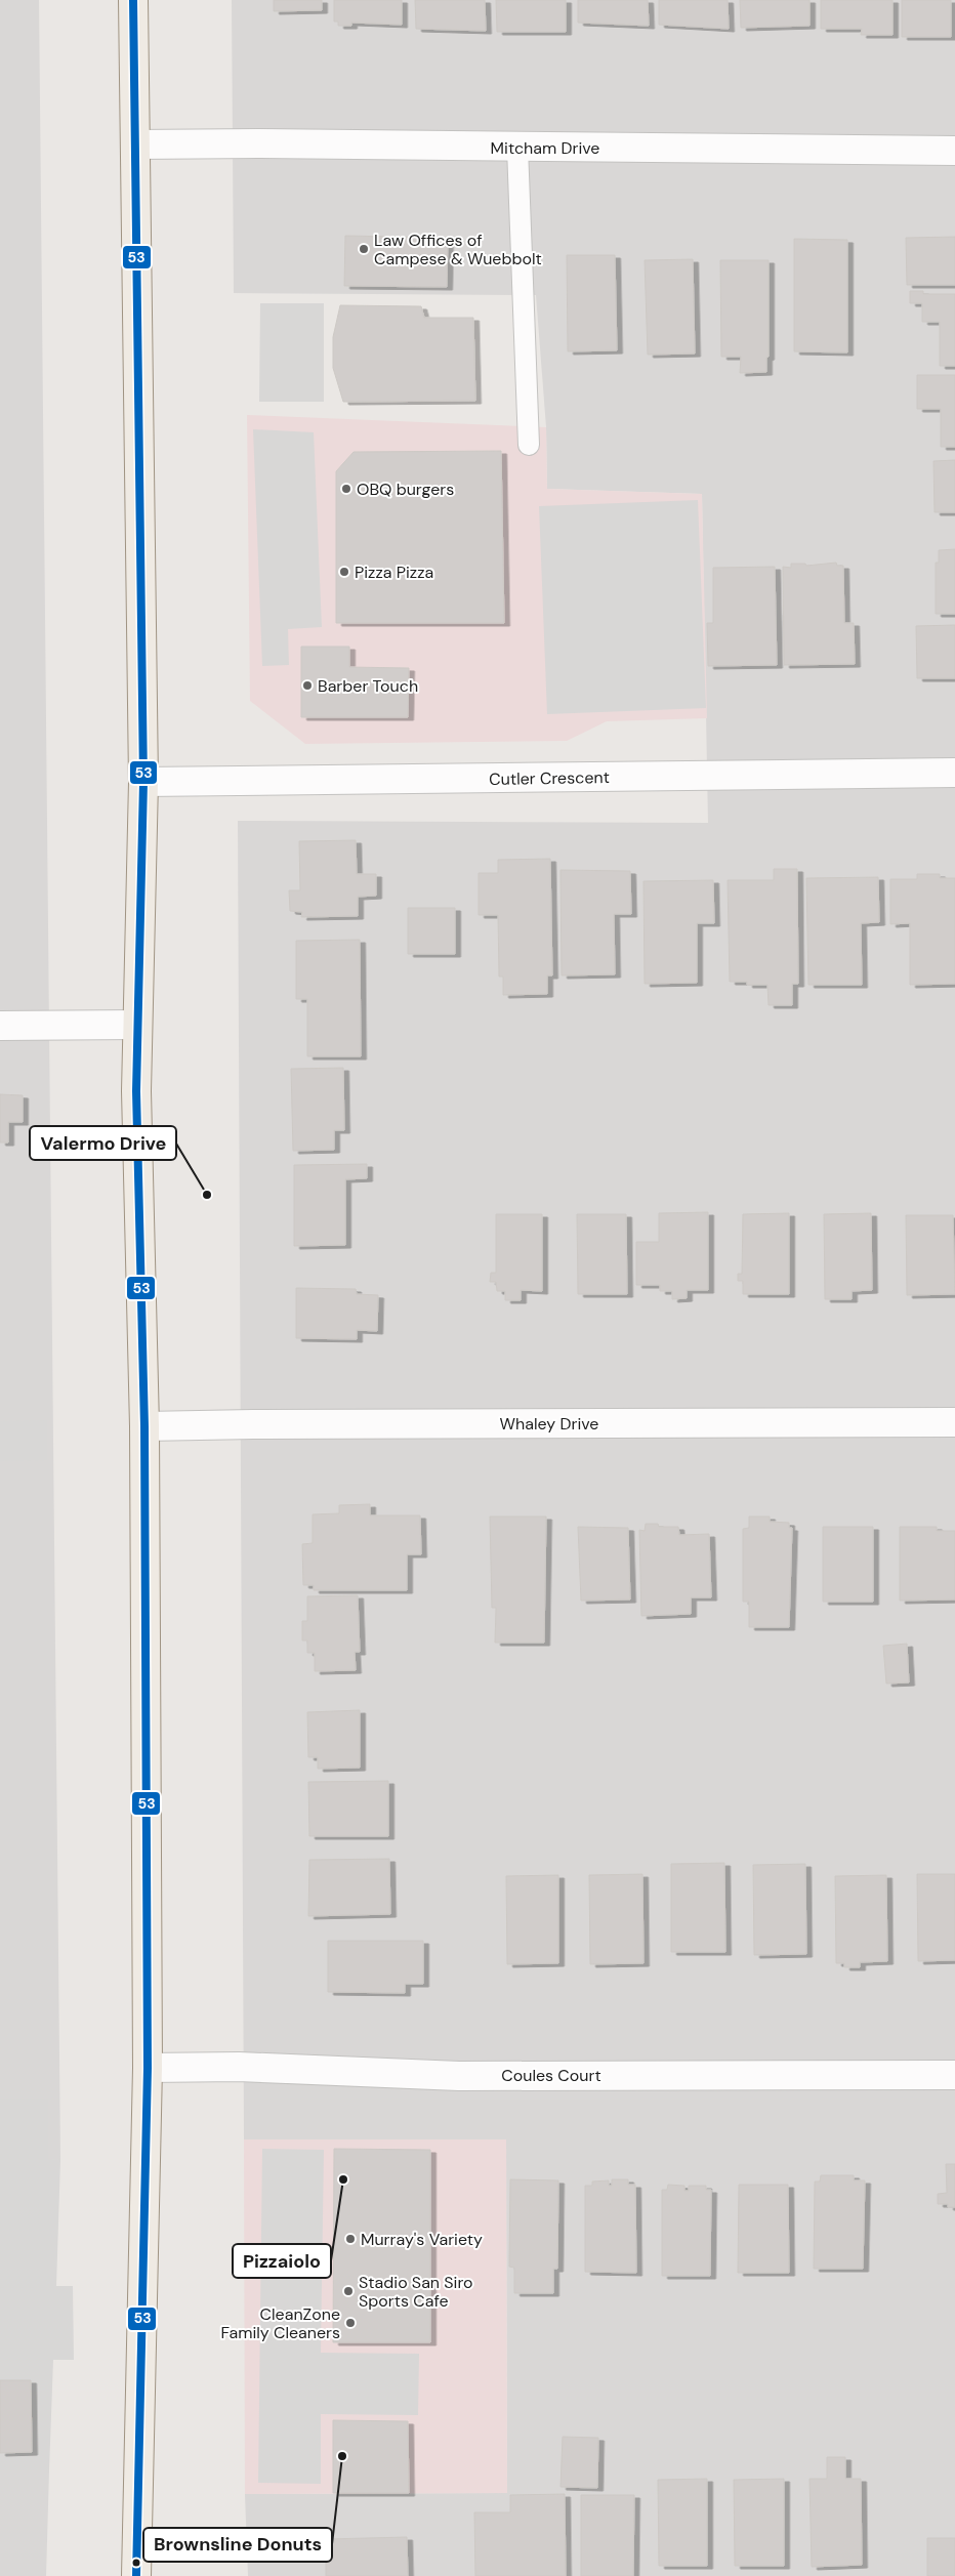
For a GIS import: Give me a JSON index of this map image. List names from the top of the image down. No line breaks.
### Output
{"streets":{"street":["Mitcham Drive","Cutler Crescent","Whaley Drive","Coules Court"]},"places":["Law Offices of Campese & Wuebbolt","OBQ burgers","Pizza Pizza","Barber Touch","Valermo Drive","Pizzaiolo","Murray's Variety","Stadio San Siro Sports Cafe","CleanZone Family Cleaners","Brownsline Donuts"],"lines":["transit line 53"]}
